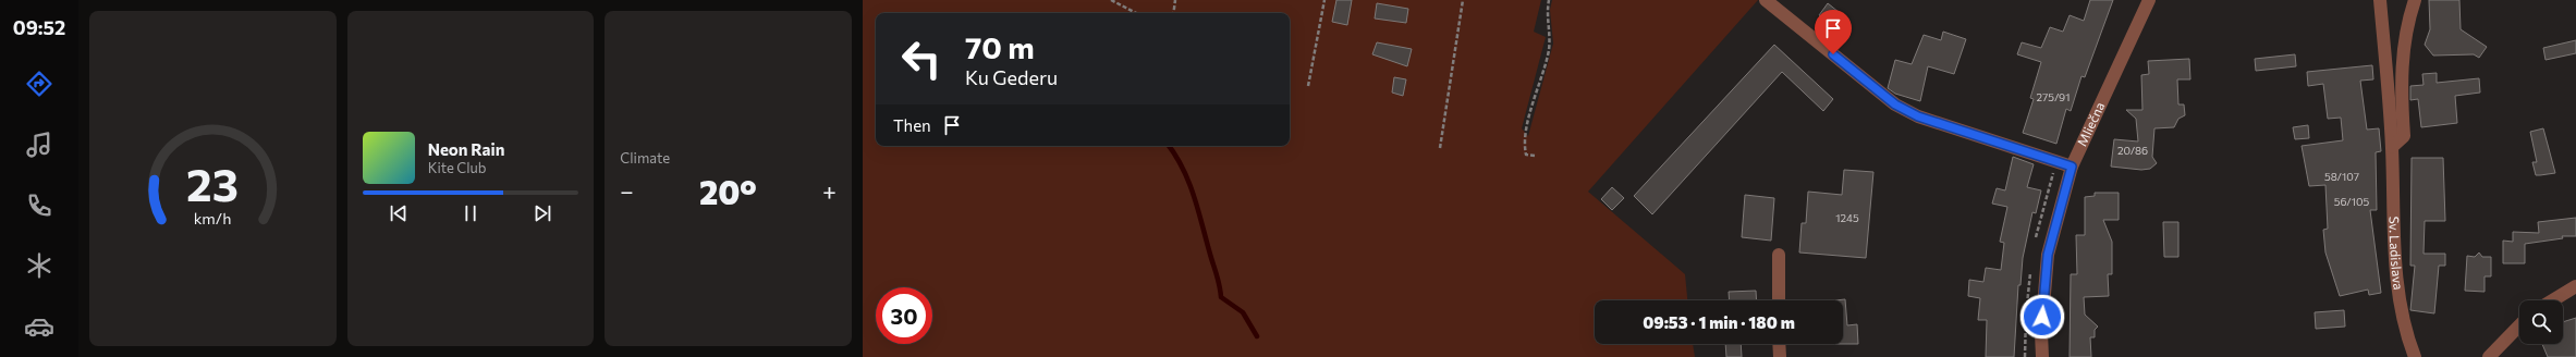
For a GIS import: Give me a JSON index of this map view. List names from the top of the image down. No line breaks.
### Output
{"streets":{"street":["Mliečna","Sv. Ladislava"]},"house_numbers":["275/91","20/86","58/107","56/105","1245"],"page":{"tabs":"09:52","tile":"Climate","turn":["70 m","Ku Gederu"],"then":"Then","song":["Neon Rain","Kite Club"],"heat":["−","20°","+"],"limit":"30","trip":"09:53 · 1 min · 180 m","gauge":["23","km/h"]}}
